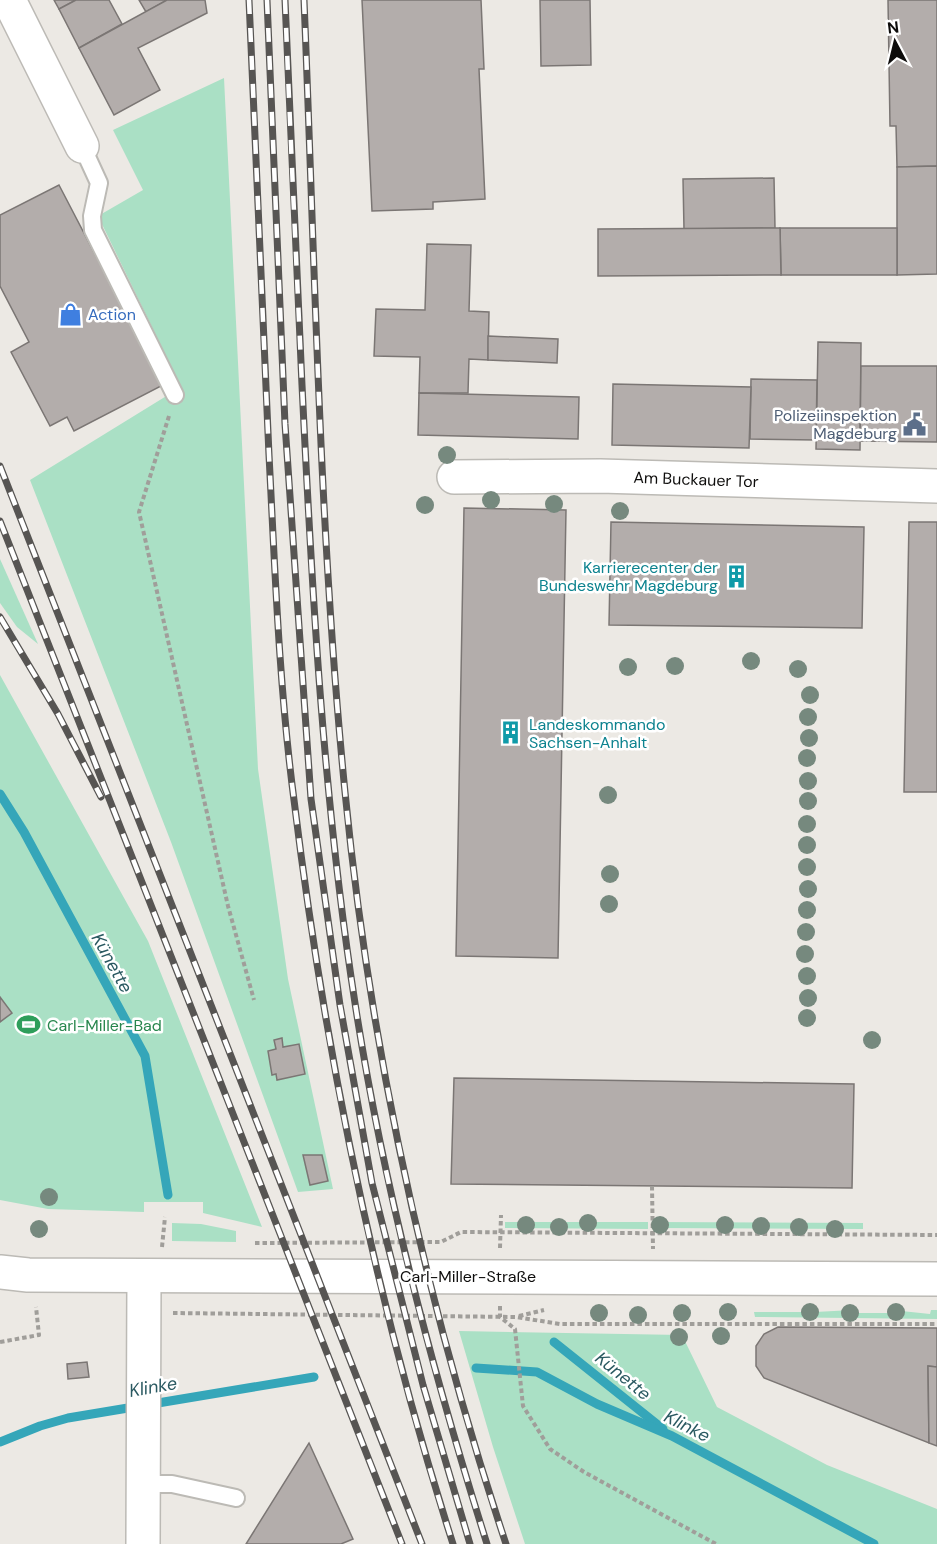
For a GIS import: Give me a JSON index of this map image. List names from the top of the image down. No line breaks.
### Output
{"streets":{"street":["Am Buckauer Tor","Carl-Miller-Straße"]},"water":["Künette","Klinke"],"places":{"shop":["Action"],"public building":["Polizeiinspektion Magdeburg"],"building":["Karrierecenter der Bundeswehr Magdeburg","Landeskommando Sachsen-Anhalt"],"sports":["Carl-Miller-Bad"]},"north":"top"}
